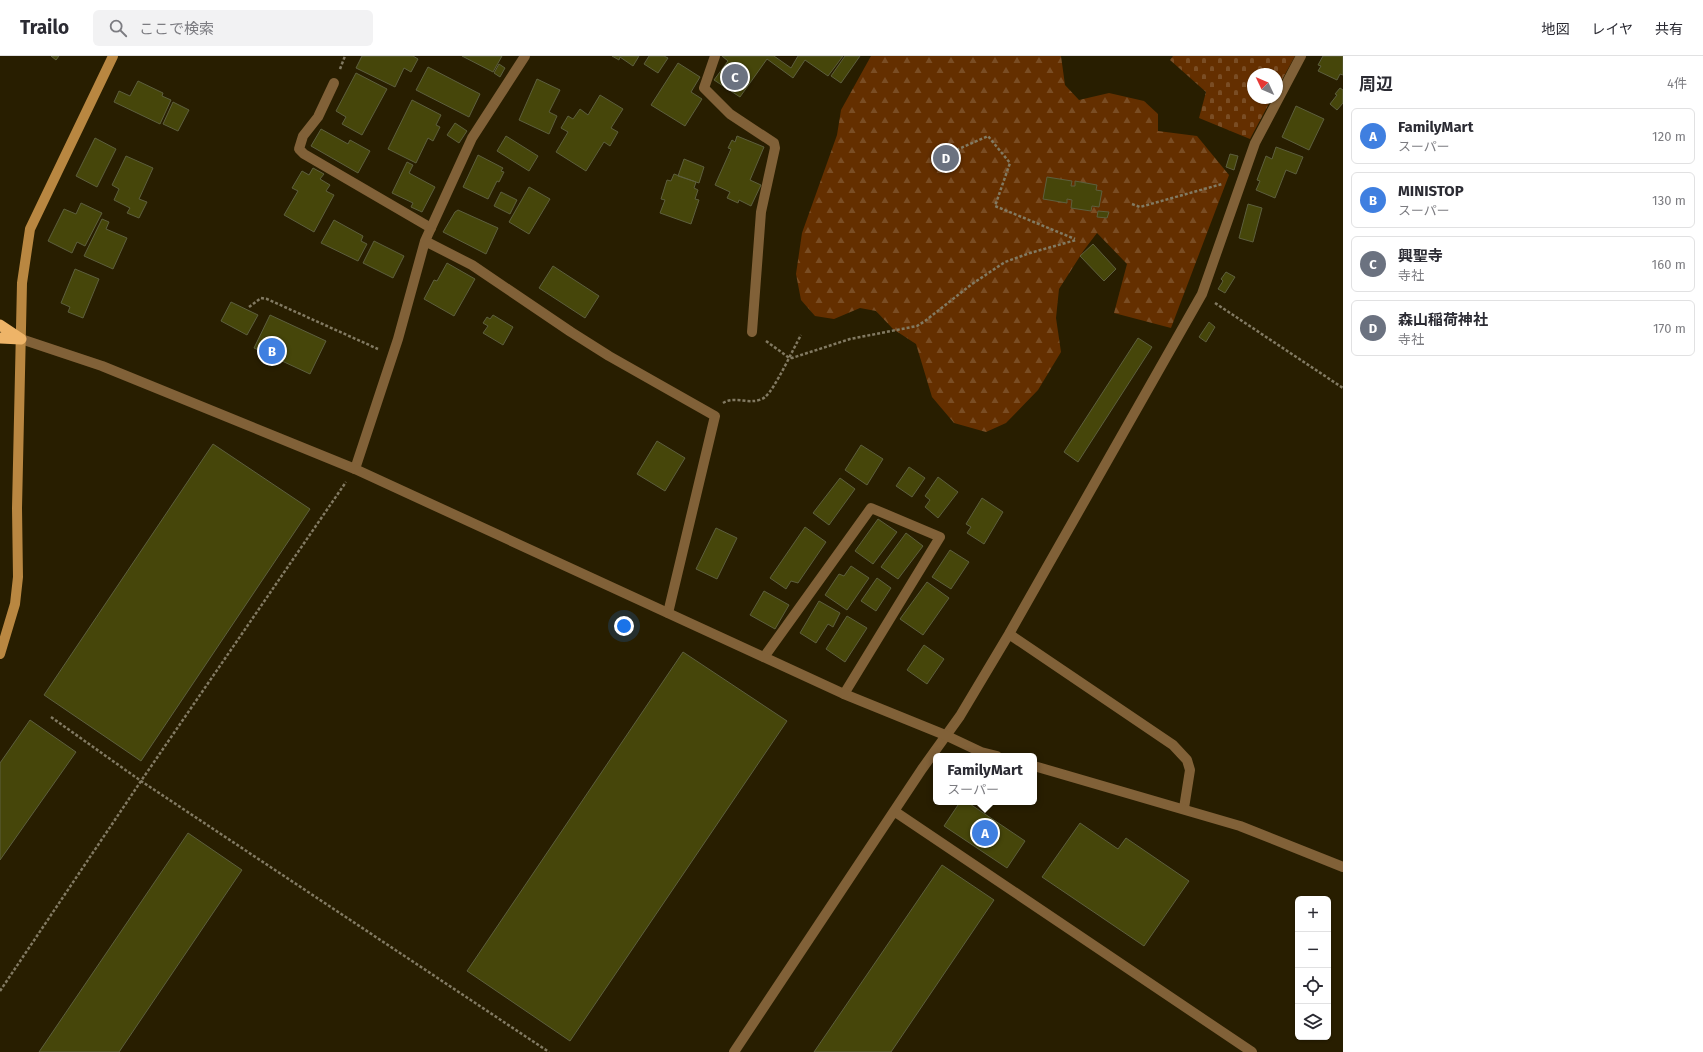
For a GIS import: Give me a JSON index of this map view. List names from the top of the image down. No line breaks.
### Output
{"north":"top left","page":{"header":"Trailo","search":"ここで検索","nav":["地図","レイヤ","共有"],"heading":["周辺","4件"],"pins":["C","D","B","A"],"list":[{"mark":"A","name":"FamilyMart","note":"スーパー","value":"120 m"},{"mark":"B","name":"MINISTOP","note":"スーパー","value":"130 m"},{"mark":"C","name":"興聖寺","note":"寺社","value":"160 m"},{"mark":"D","name":"森山稲荷神社","note":"寺社","value":"170 m"}],"popup":["FamilyMart","スーパー"],"map_buttons":["+","−"]}}
